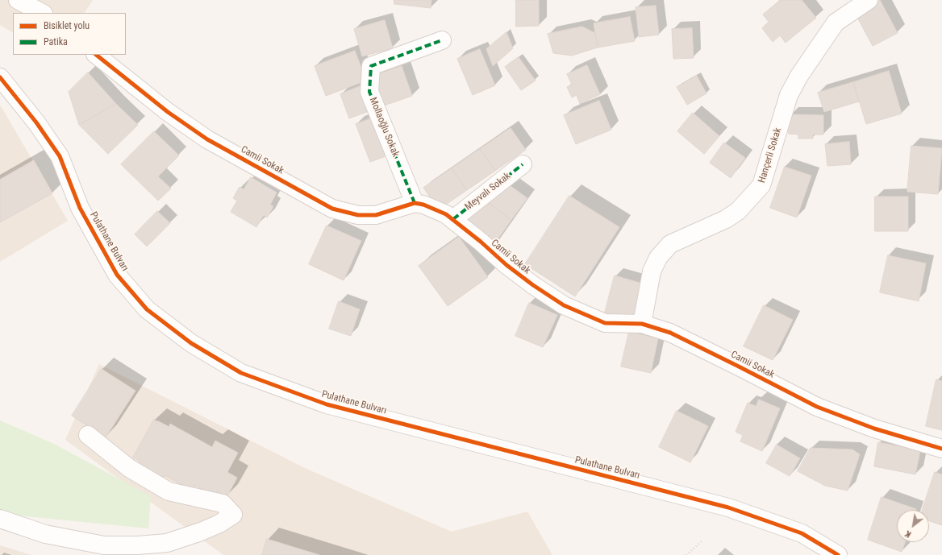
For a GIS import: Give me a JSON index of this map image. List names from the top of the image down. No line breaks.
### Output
{"streets":{"street":["Mollaoğlu Sokak","Hançerli Sokak","Camii Sokak","Meyvalı Sokak","Pulathane Bulvarı"]},"crossings":[["Mollaoğlu Sokak","Camii Sokak"],["Hançerli Sokak","Camii Sokak"],["Camii Sokak","Meyvalı Sokak"]],"legend":["Bisiklet yolu","Patika"],"north":"bottom left"}
